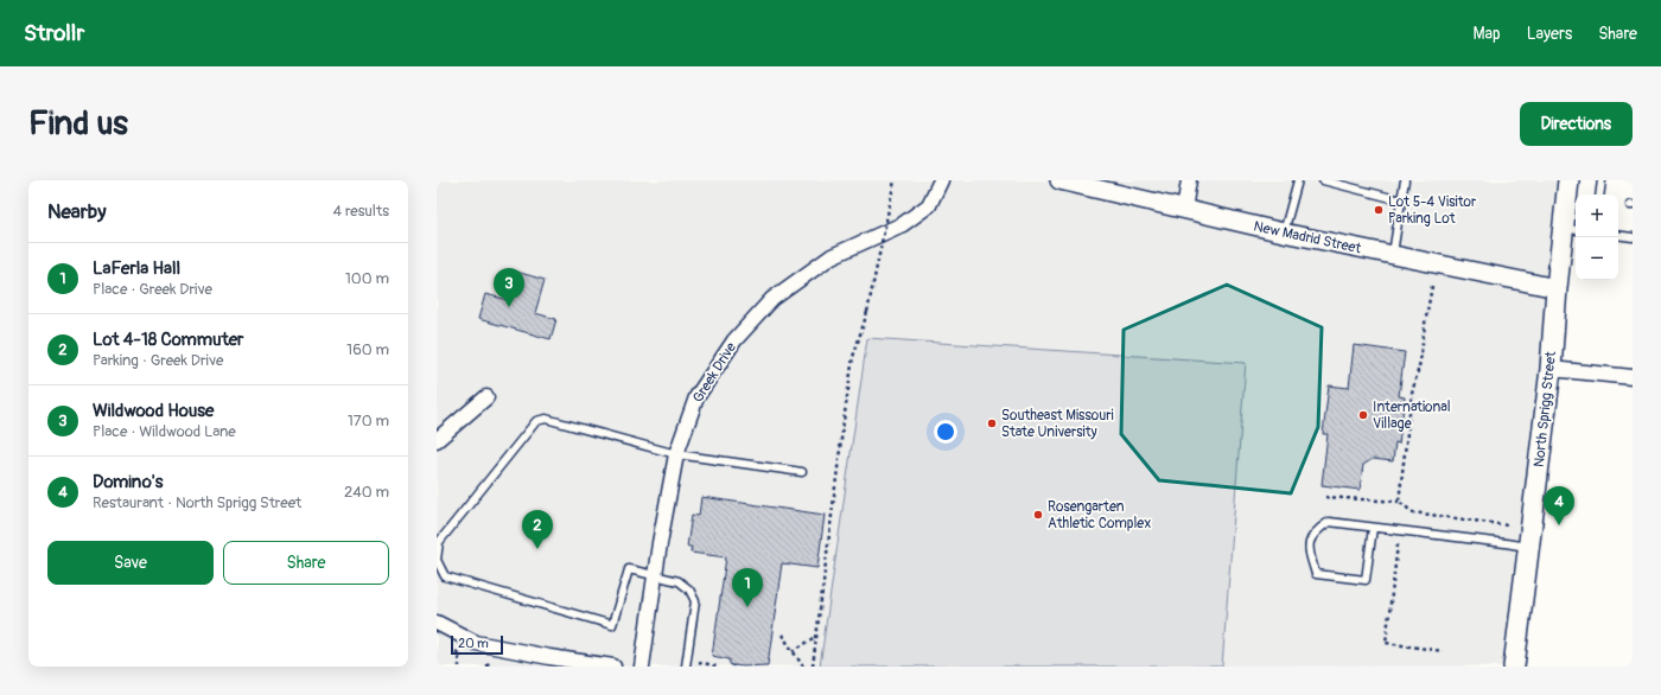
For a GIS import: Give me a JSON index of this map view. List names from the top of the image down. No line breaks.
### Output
{"streets":{"main road":["North Sprigg Street"],"street":["New Madrid Street","Greek Drive"]},"crossings":[["New Madrid Street","North Sprigg Street"]],"places":["Lot 5-4 Visitor Parking Lot","International Village","Southeast Missouri State University","Rosengarten Athletic Complex"],"scale_bar":"20 m","page":{"header":"Strollr","nav":["Map","Layers","Share"],"buttons":["Directions",["Save","Share"]],"title":"Find us","heading":["Nearby","4 results"],"map_buttons":["+","−"],"list":[{"mark":"1","name":"LaFerla Hall","note":"Place · Greek Drive","value":"100 m"},{"mark":"2","name":"Lot 4-18 Commuter","note":"Parking · Greek Drive","value":"160 m"},{"mark":"3","name":"Wildwood House","note":"Place · Wildwood Lane","value":"170 m"},{"mark":"4","name":"Domino's","note":"Restaurant · North Sprigg Street","value":"240 m"}],"pins":["3","4","2","1"],"scale":"20 m"}}
